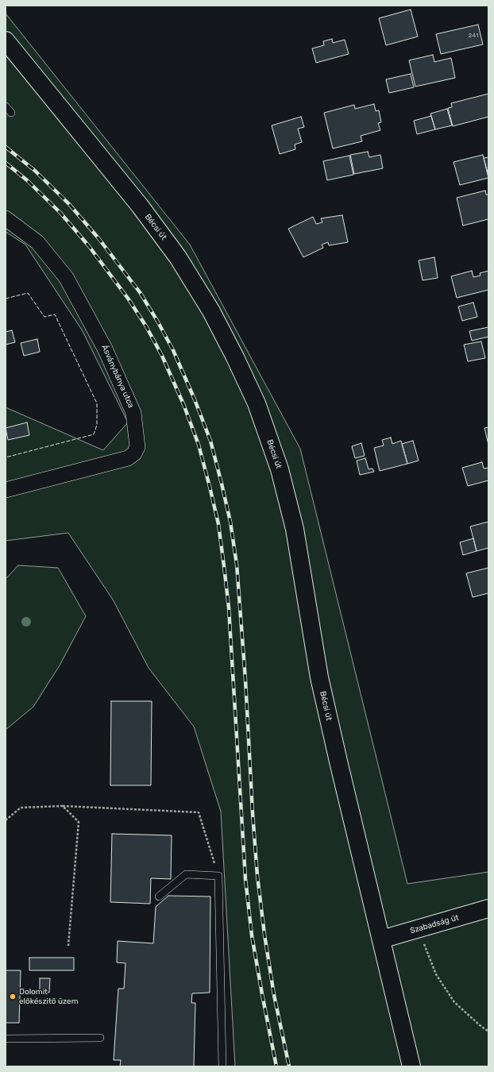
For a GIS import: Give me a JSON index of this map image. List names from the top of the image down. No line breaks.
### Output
{"streets":{"main road":["Bécsi út","Szabadság út"],"street":["Ásványbánya utca"]},"crossings":[["Bécsi út","Szabadság út"]],"places":["Dolomit előkészitő üzem"],"house_numbers":["241"]}
